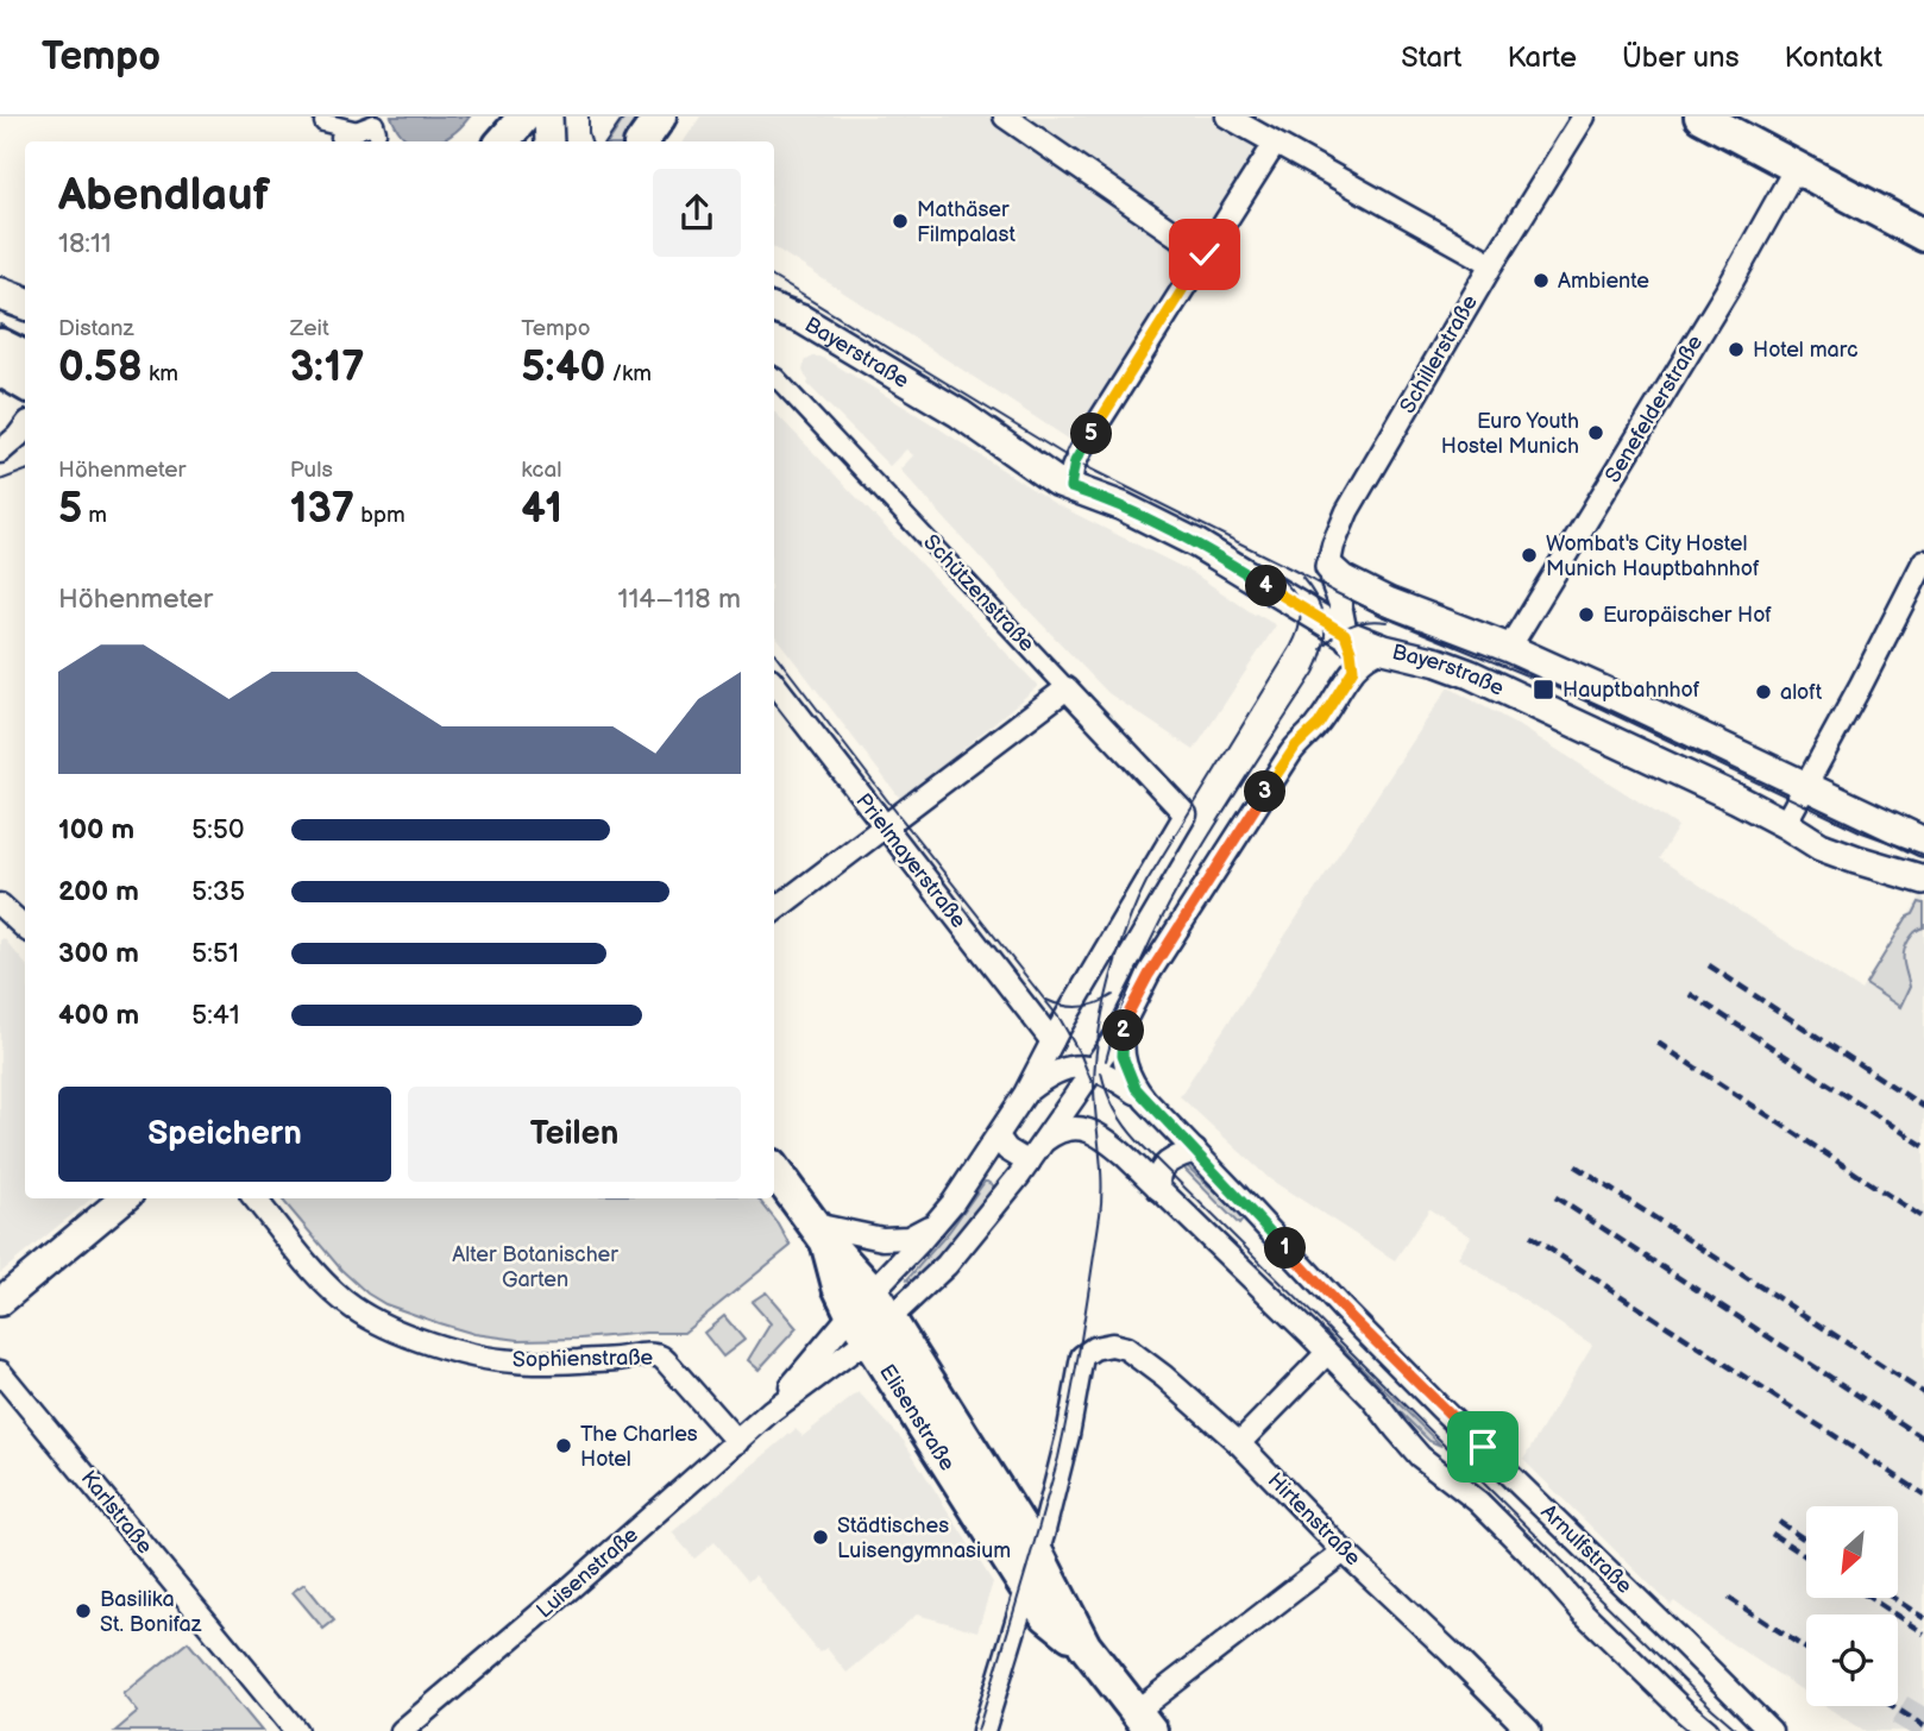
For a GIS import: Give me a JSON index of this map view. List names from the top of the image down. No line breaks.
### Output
{"streets":{"main road":["Elisenstraße"],"street":["Bayerstraße","Schillerstraße","Senefelderstraße","Schützenstraße","Prielmayerstraße","Sophienstraße","Karlstraße","Hirtenstraße","Arnulfstraße","Luisenstraße"]},"crossings":[["Bayerstraße","Schillerstraße"],["Bayerstraße","Senefelderstraße"],["Schützenstraße","Luisenstraße"],["Prielmayerstraße","Luisenstraße"],["Sophienstraße","Luisenstraße"],["Elisenstraße","Hirtenstraße"],["Elisenstraße","Luisenstraße"],["Arnulfstraße","Luisenstraße"]],"parks":["Alter Botanischer Garten"],"places":{"other":["Mathäser Filmpalast","Ambiente","Hotel marc","Euro Youth Hostel Munich","Wombat's City Hostel Munich Hauptbahnhof","Europäischer Hof","aloft","The Charles Hotel","Städtisches Luisengymnasium","Basilika St. Bonifaz"],"transit":["Hauptbahnhof"]},"north":"bottom left","page":{"header":"Tempo","nav":["Start","Karte","Über uns","Kontakt"],"heading":["Abendlauf","18:11"],"stats":[["Distanz","0.58 km"],["Zeit","3:17"],["Tempo","5:40 /km"],["Höhenmeter","5 m"],["Puls","137 bpm"],["kcal","41"]],"pins":["5","4","3","2","1"],"chart":["Höhenmeter","114–118 m"],"list":[{"name":"100 m","note":"5:50"},{"name":"200 m","note":"5:35"},{"name":"300 m","note":"5:51"},{"name":"400 m","note":"5:41"}],"buttons":["Speichern","Teilen"]}}
